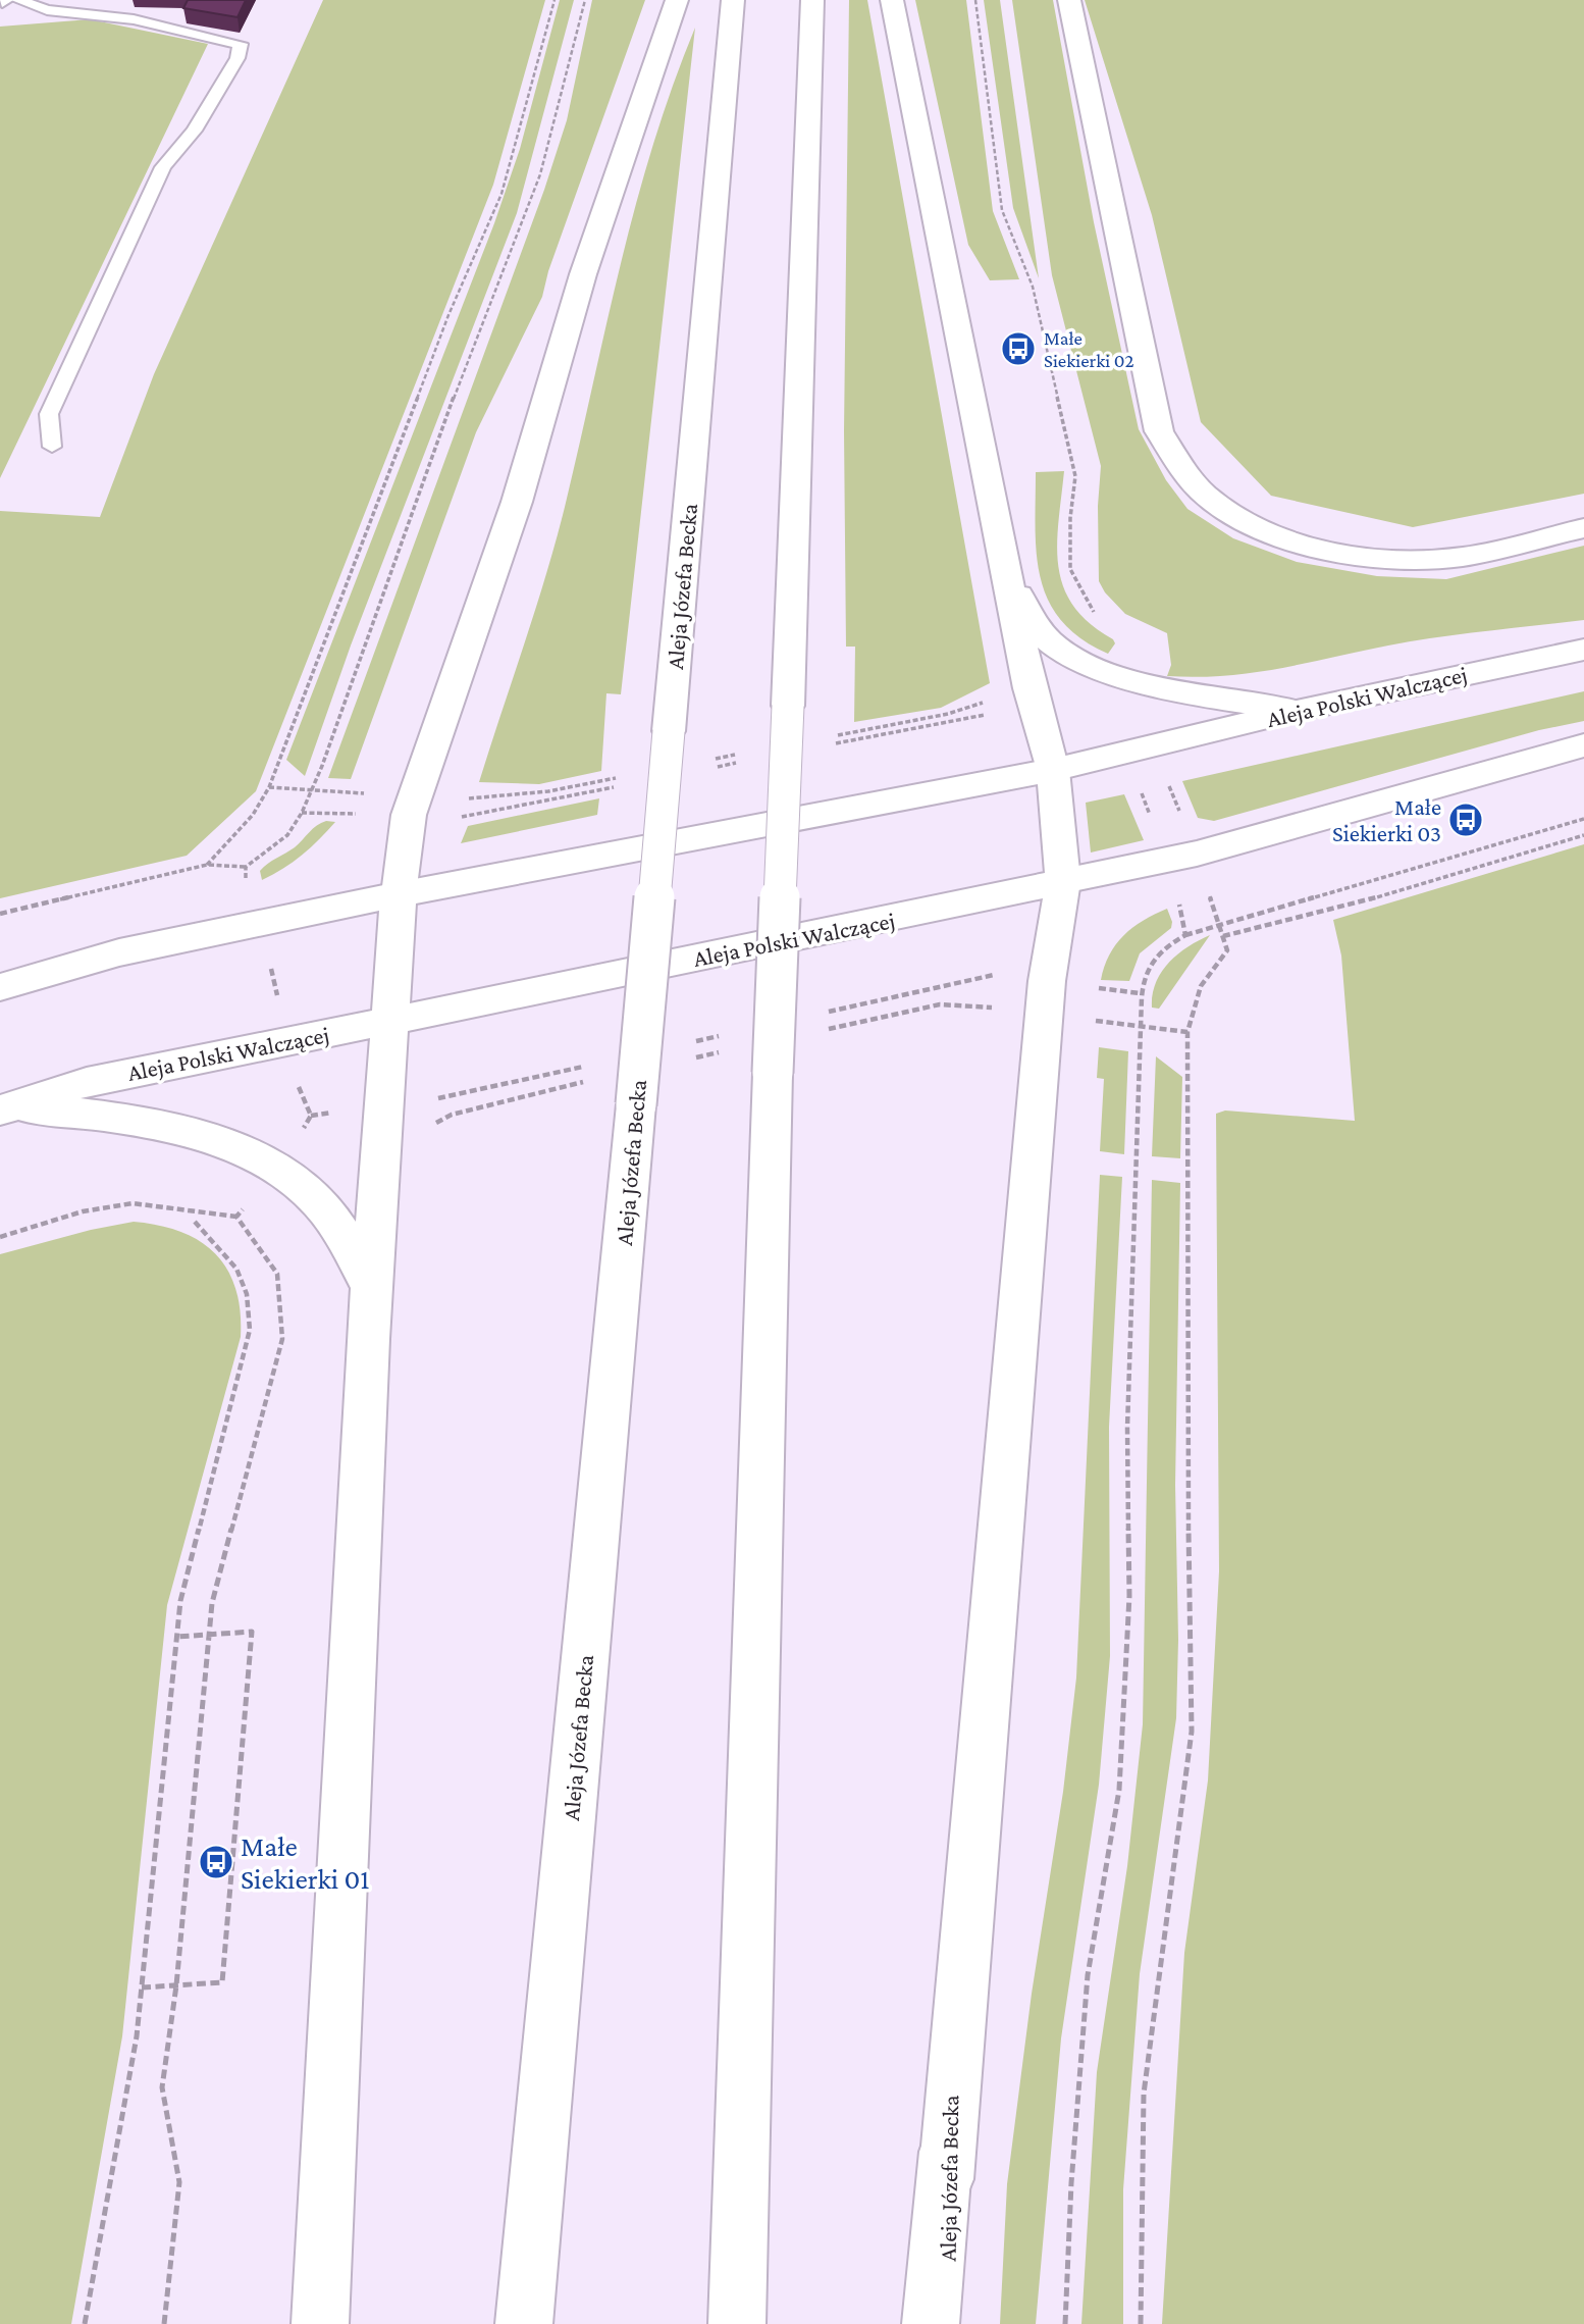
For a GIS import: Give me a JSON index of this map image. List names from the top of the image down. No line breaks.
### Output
{"streets":{"main road":["Aleja Józefa Becka","Aleja Polski Walczącej"]},"crossings":[["Aleja Józefa Becka","Aleja Polski Walczącej"]],"places":{"bus stop":["Małe Siekierki 02","Małe Siekierki 03","Małe Siekierki 01"]}}
